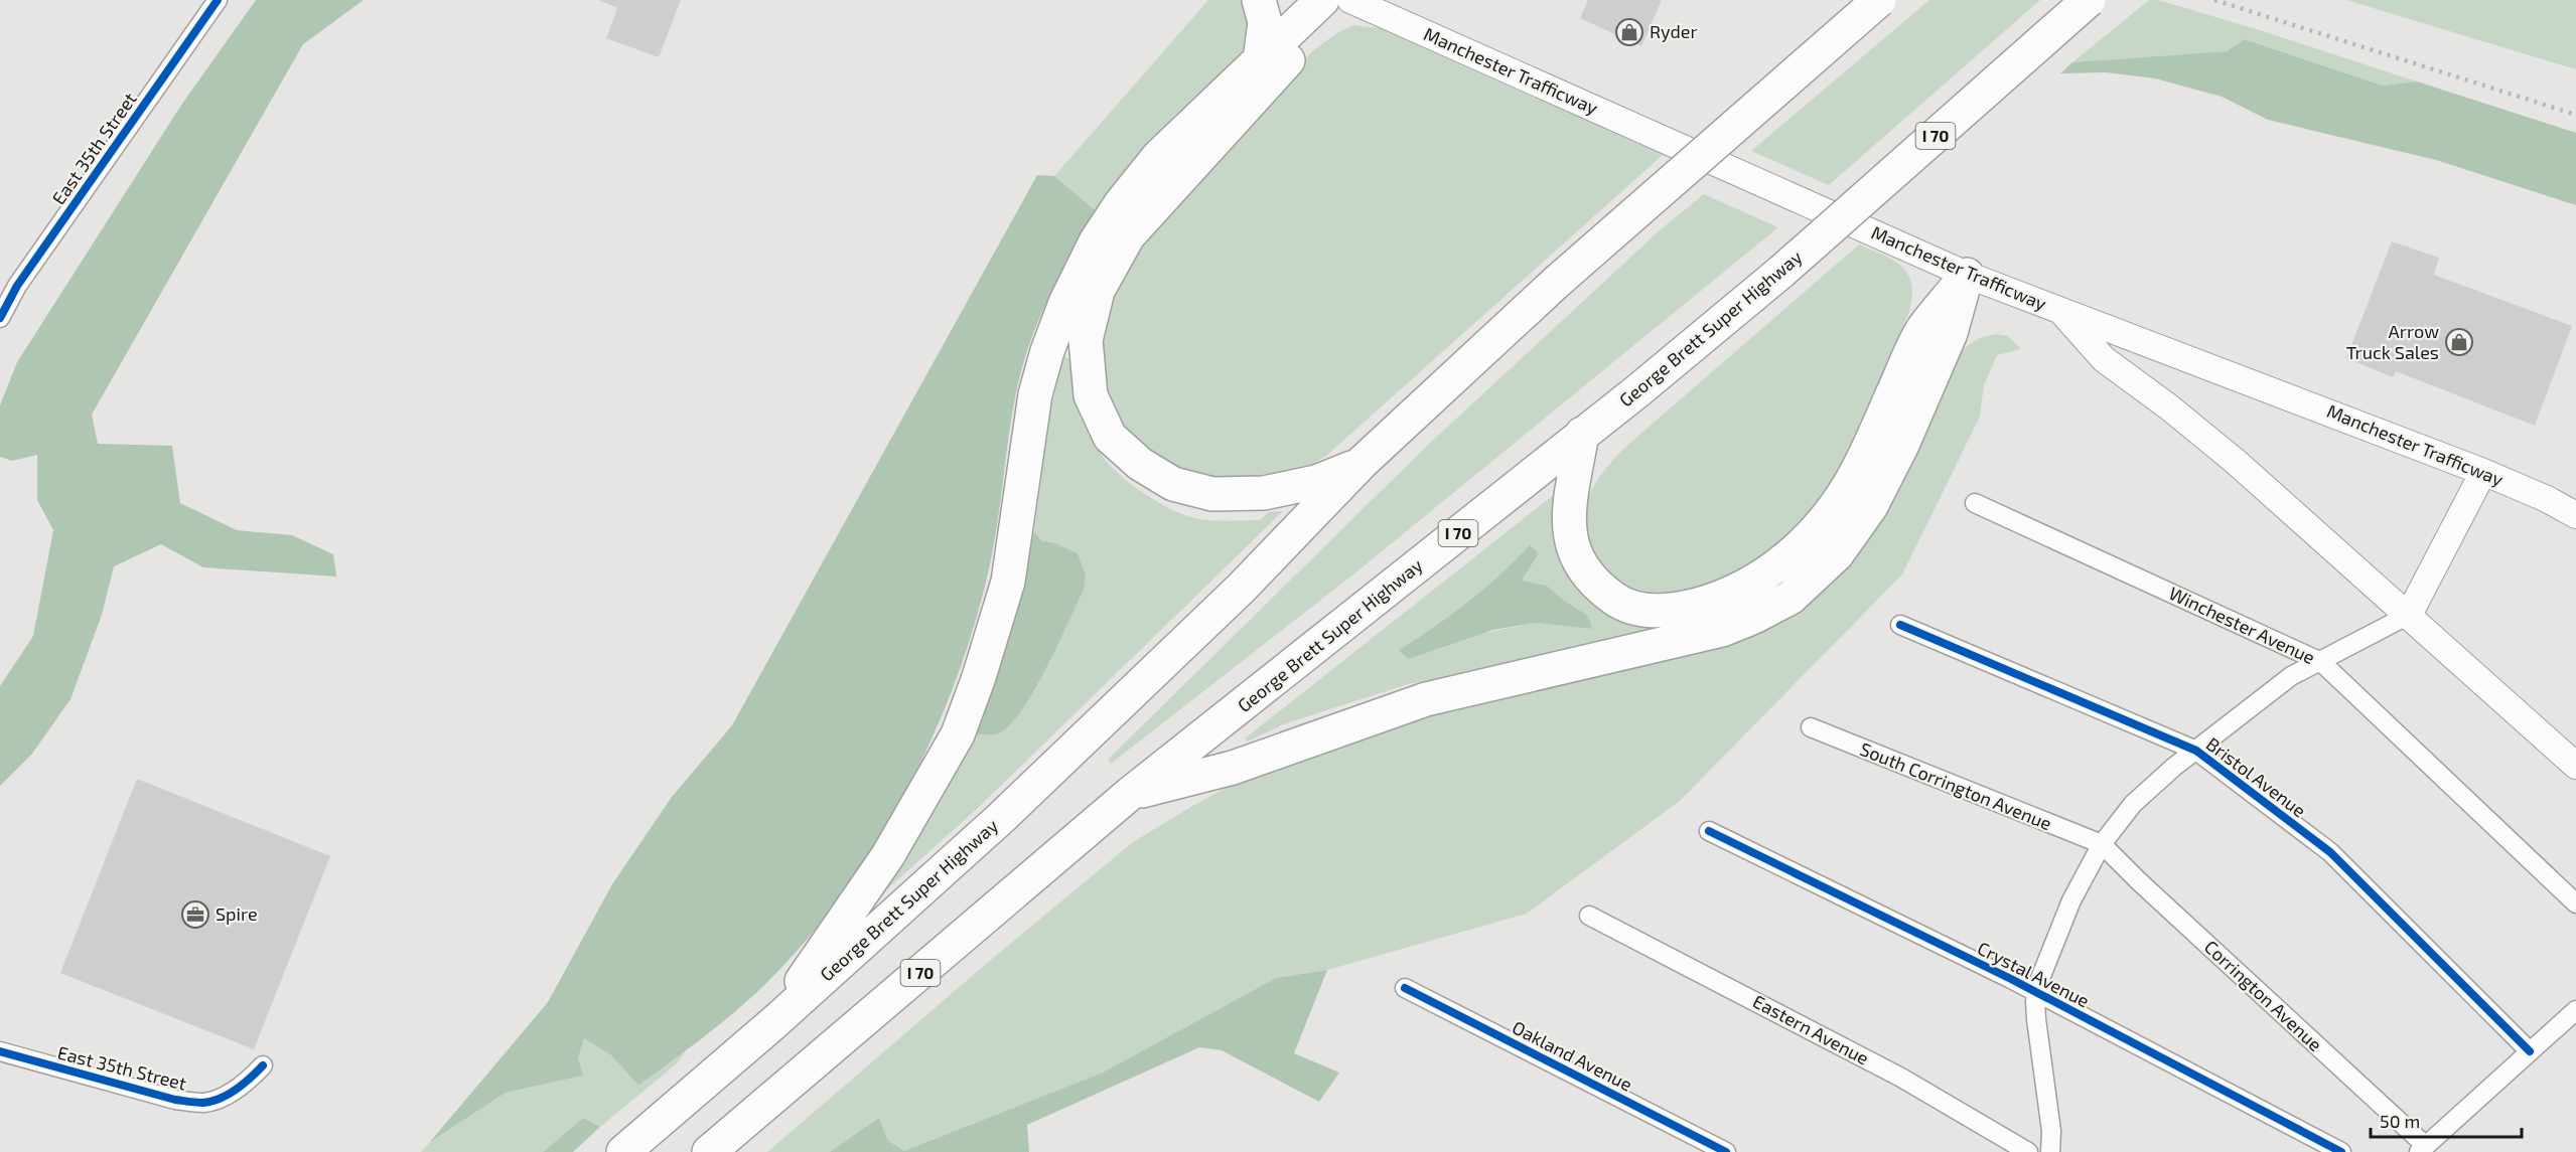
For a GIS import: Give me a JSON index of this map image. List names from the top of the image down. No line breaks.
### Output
{"streets":{"highway":["I 70","George Brett Super Highway"],"main road":["Manchester Trafficway"],"street":["East 35th Street","Winchester Avenue","Bristol Avenue","South Corrington Avenue","Crystal Avenue","Corrington Avenue","Eastern Avenue","Oakland Avenue"]},"crossings":[["South Corrington Avenue","Corrington Avenue"]],"places":{"shop":["Ryder","Arrow Truck Sales"],"office":["Spire"]},"scale_bar":"50 m"}
